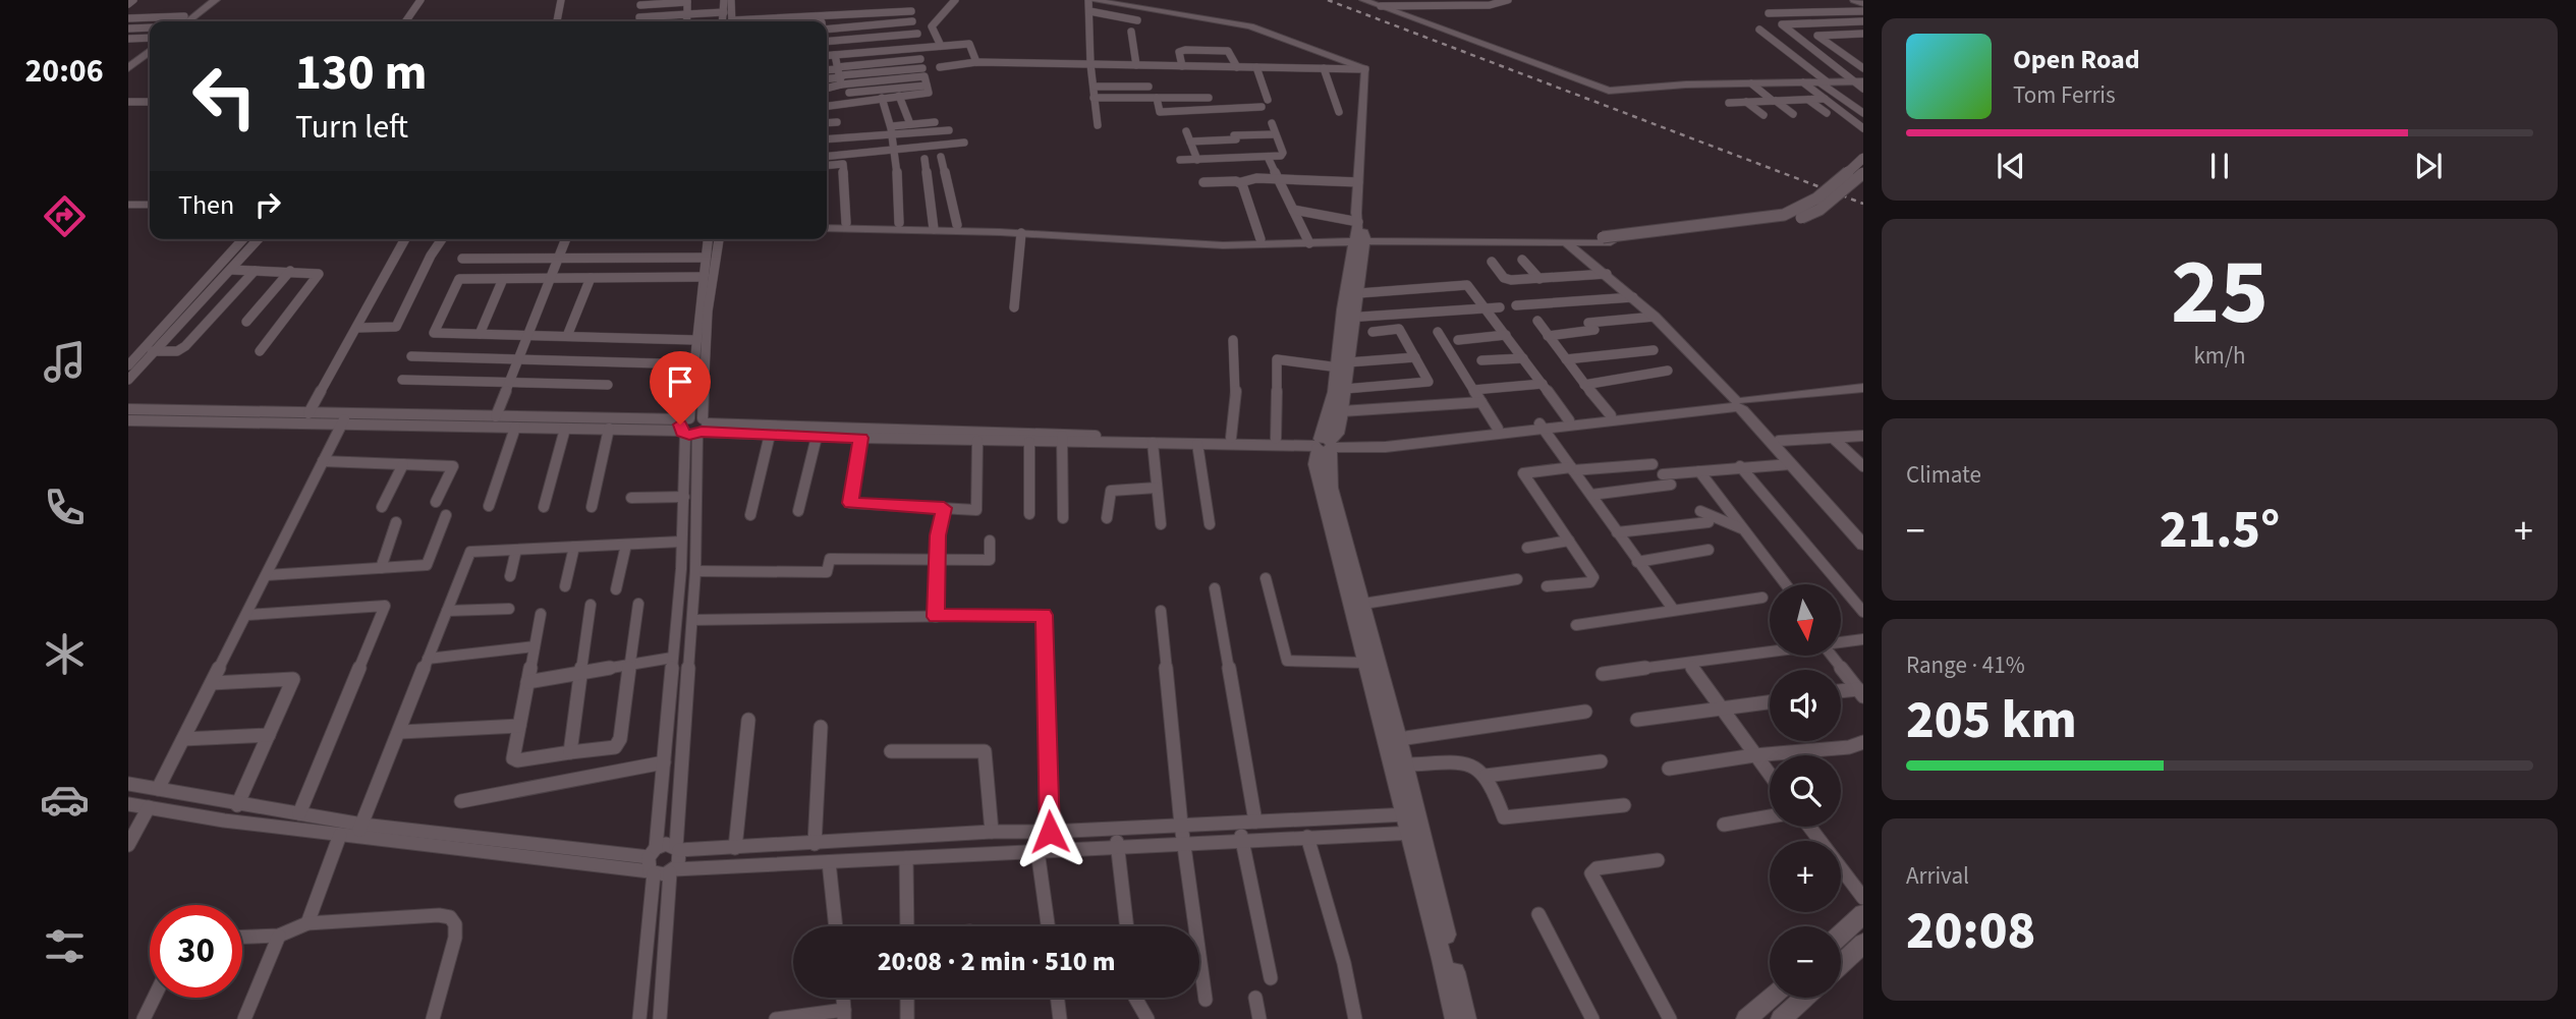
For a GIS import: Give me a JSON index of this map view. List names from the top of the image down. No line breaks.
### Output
{"north":"bottom","page":{"tabs":"20:06","turn":["130 m","Turn left"],"song":["Open Road","Tom Ferris"],"then":"Then","tile":[["25","km/h"],"Climate",["Range · 41%","205 km"],["Arrival","20:08"]],"heat":["−","21.5°","+"],"map_buttons":["+","−"],"limit":"30","trip":"20:08 · 2 min · 510 m"}}
